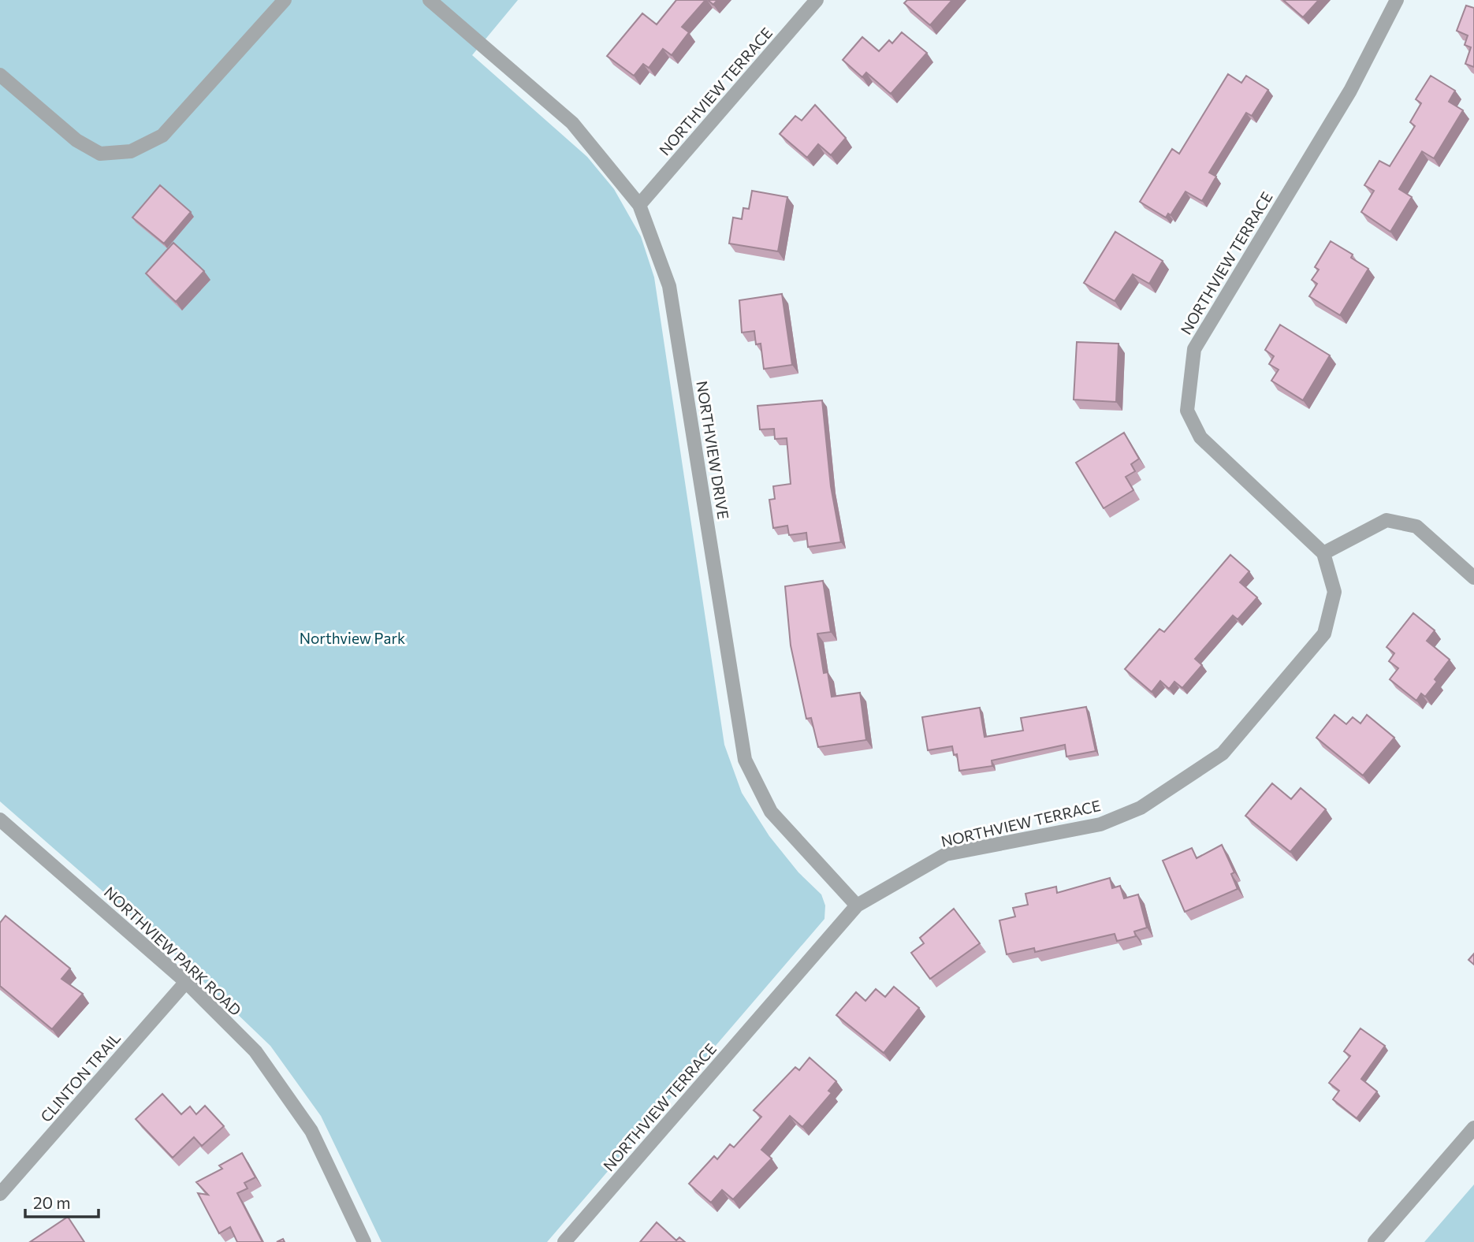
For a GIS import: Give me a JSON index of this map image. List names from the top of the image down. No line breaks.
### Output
{"streets":{"street":["NORTHVIEW TERRACE","NORTHVIEW DRIVE","NORTHVIEW PARK ROAD","CLINTON TRAIL"]},"crossings":[["NORTHVIEW TERRACE","NORTHVIEW DRIVE"],["NORTHVIEW PARK ROAD","CLINTON TRAIL"]],"parks":["Northview Park"],"scale_bar":"20 m"}
